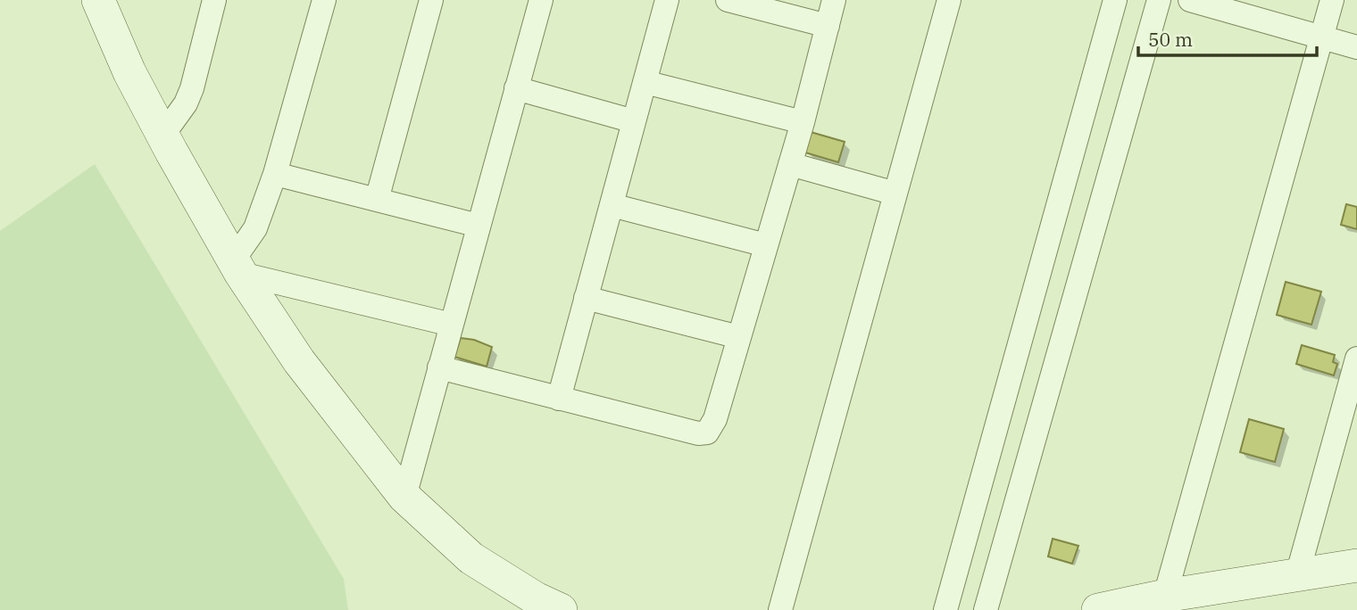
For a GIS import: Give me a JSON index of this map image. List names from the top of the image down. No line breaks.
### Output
{"scale_bar":"50 m"}
